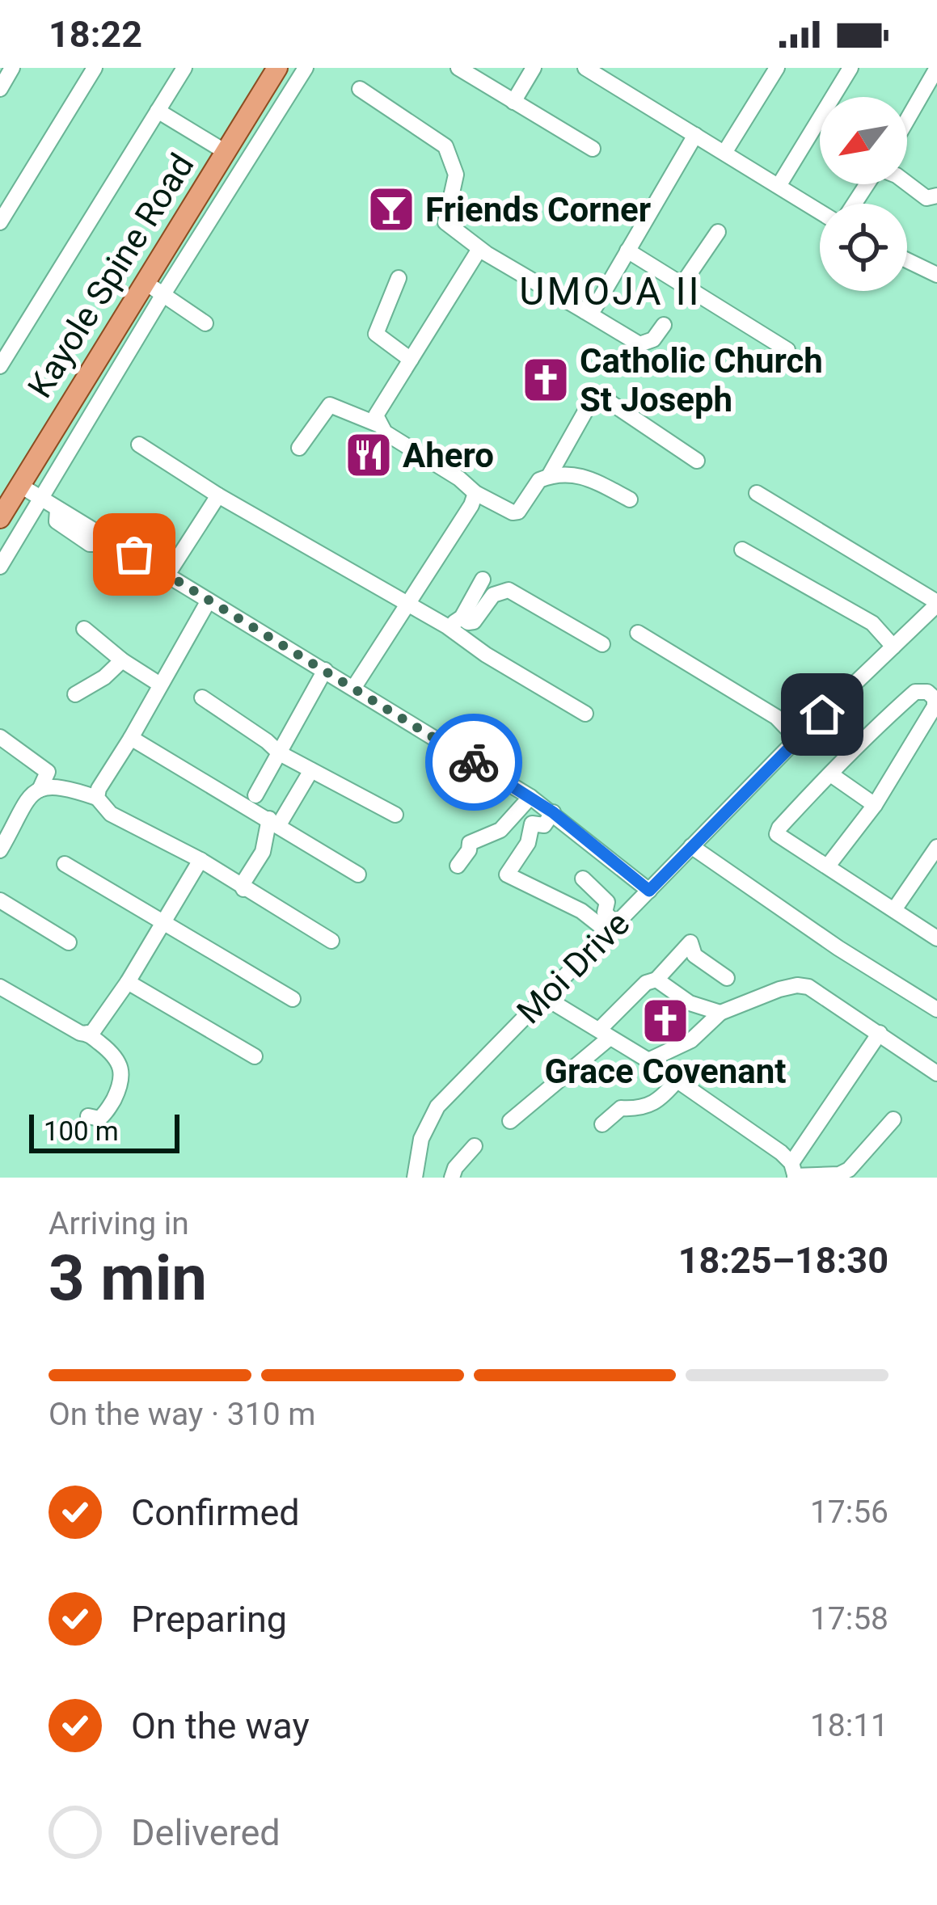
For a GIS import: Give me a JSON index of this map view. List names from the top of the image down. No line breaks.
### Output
{"streets":{"main road":["Kayole Spine Road"],"street":["Moi Drive"]},"districts":["UMOJA II"],"places":{"bar":["Friends Corner"],"church":["Catholic Church St Joseph","Grace Covenant"],"restaurant":["Ahero"]},"scale_bar":"100 m","north":"bottom left","page":{"status":"18:22","scale":"100 m","heading":["3 min","Arriving in","18:25–18:30"],"bar":"On the way · 310 m","list":[["Confirmed","17:56"],["Preparing","17:58"],["On the way","18:11"],"Delivered"]}}
